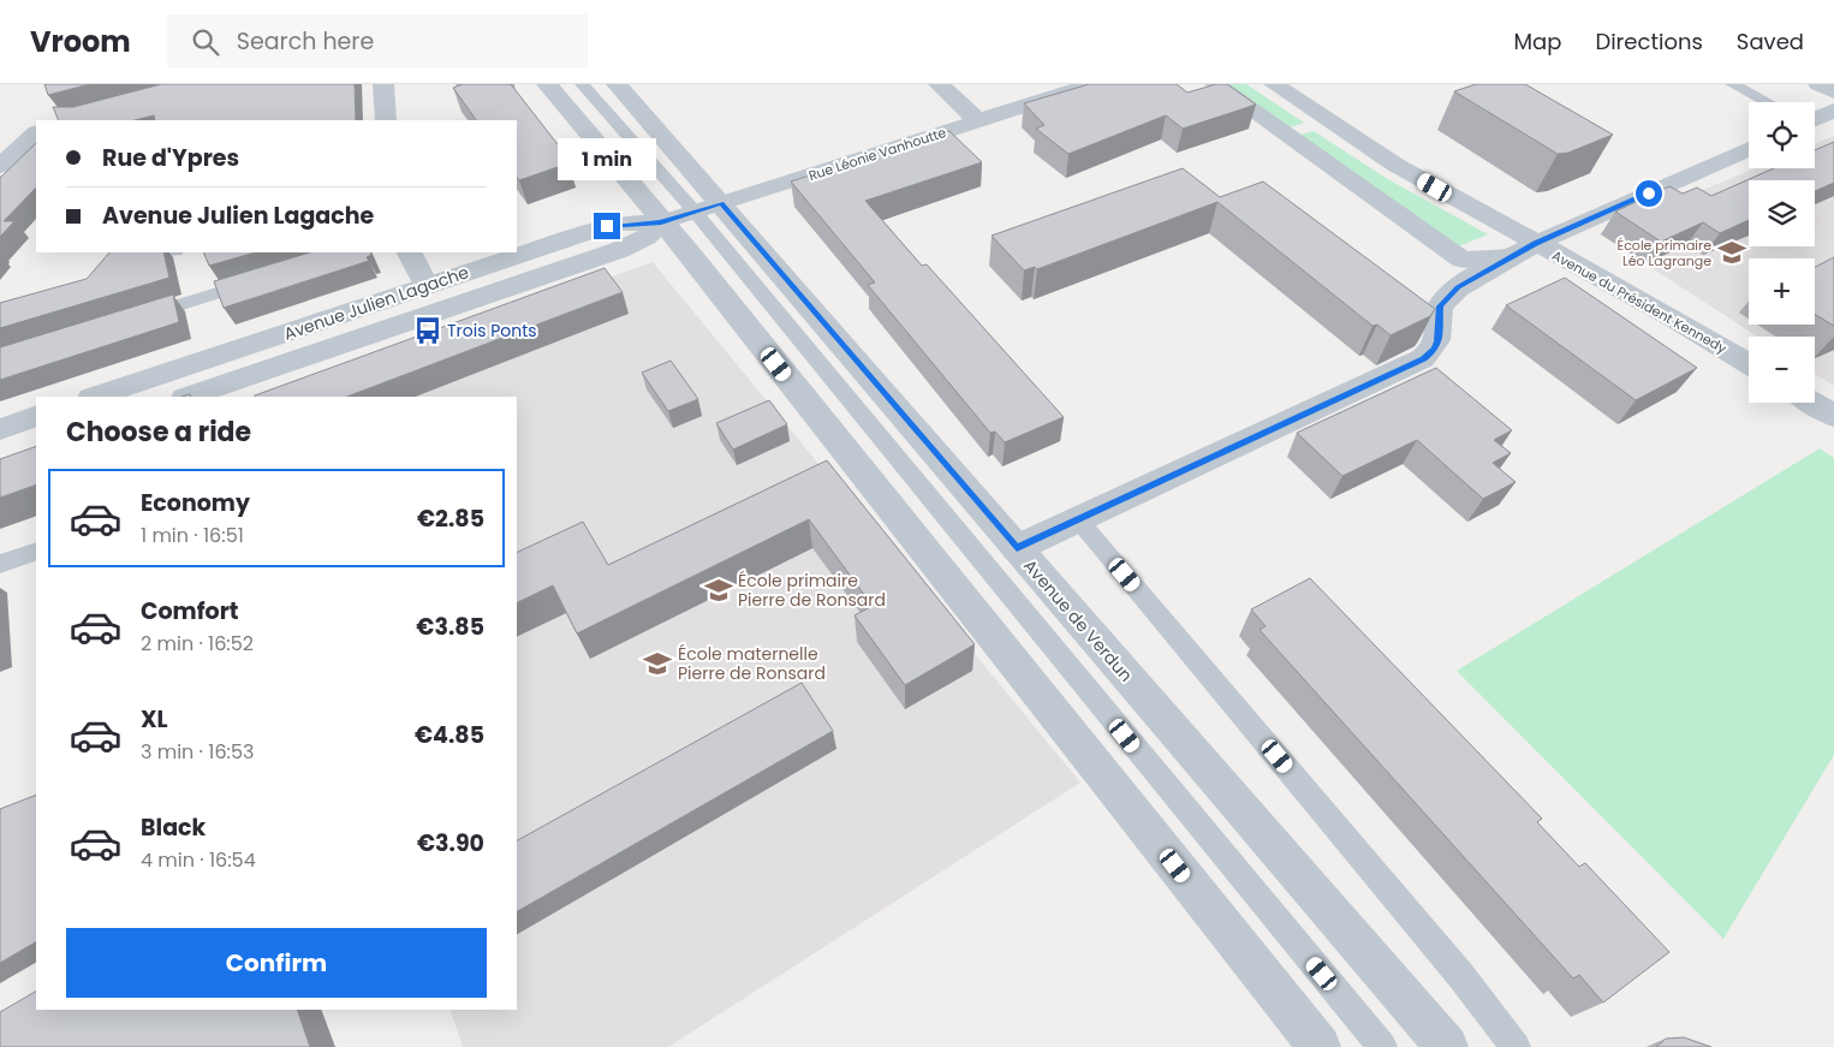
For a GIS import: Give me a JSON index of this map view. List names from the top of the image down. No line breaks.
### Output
{"streets":{"street":["Rue Léonie Vanhoutte","Avenue du Président Kennedy","Avenue Julien Lagache","Avenue de Verdun"]},"crossings":[["Rue Léonie Vanhoutte","Avenue Julien Lagache"],["Rue Léonie Vanhoutte","Avenue de Verdun"]],"places":{"school or university":["École primaire Léo Lagrange","École primaire Pierre de Ronsard","École maternelle Pierre de Ronsard"],"bus stop":["Trois Ponts"]},"page":{"header":"Vroom","search":"Search here","nav":["Map","Directions","Saved"],"map_buttons":["+","−"],"banner":["Rue d'Ypres","Avenue Julien Lagache"],"bubble":"1 min","heading":"Choose a ride","list":[{"name":"Economy","note":"1 min · 16:51","value":"€2.85"},{"name":"Comfort","note":"2 min · 16:52","value":"€3.85"},{"name":"XL","note":"3 min · 16:53","value":"€4.85"},{"name":"Black","note":"4 min · 16:54","value":"€3.90"}],"buttons":"Confirm"}}
